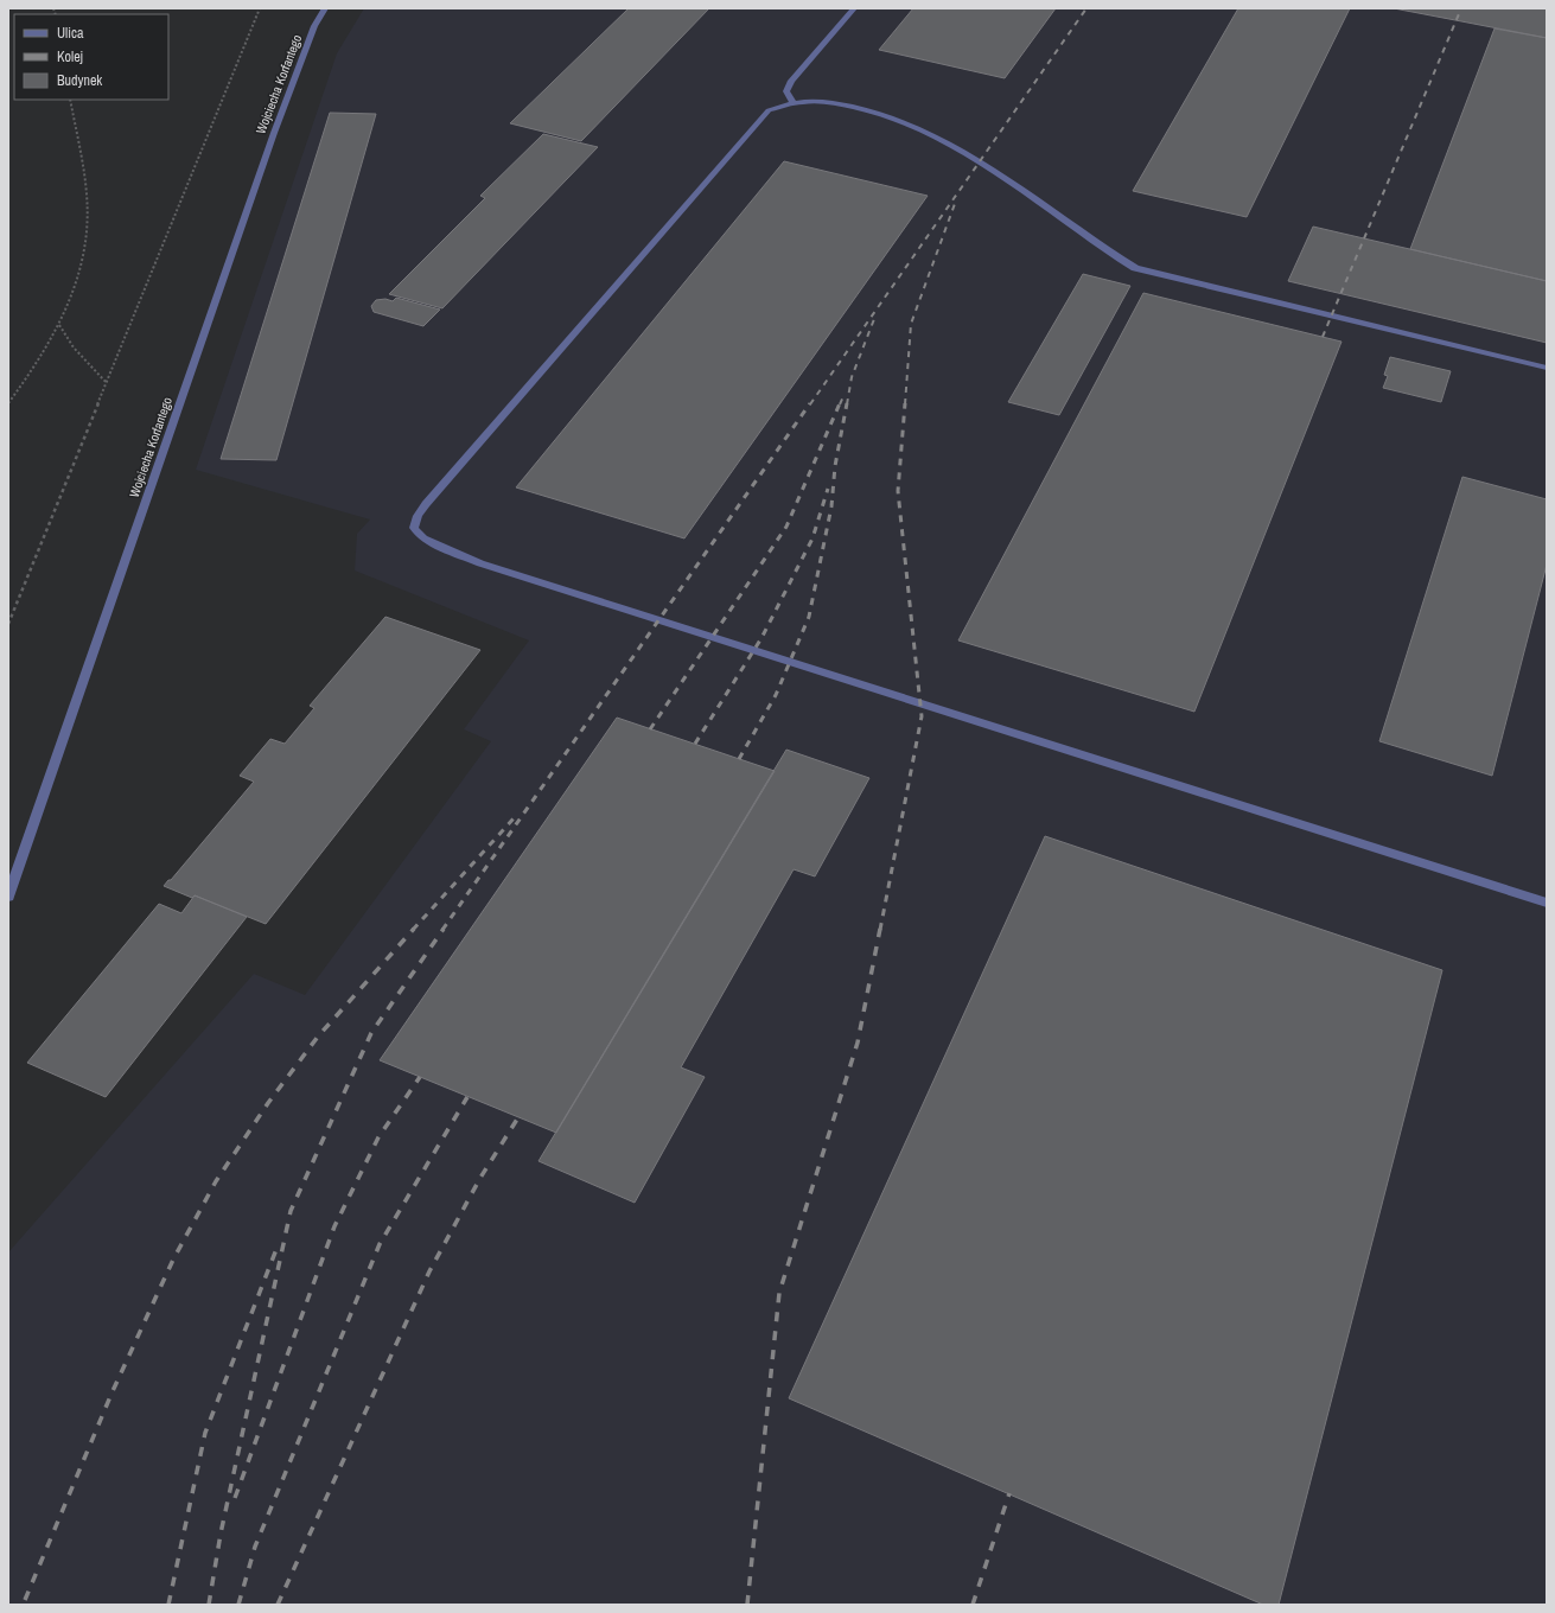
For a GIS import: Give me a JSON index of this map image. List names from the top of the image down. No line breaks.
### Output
{"streets":{"street":["Wojciecha Korfantego"]},"legend":["Ulica","Kolej","Budynek"]}
